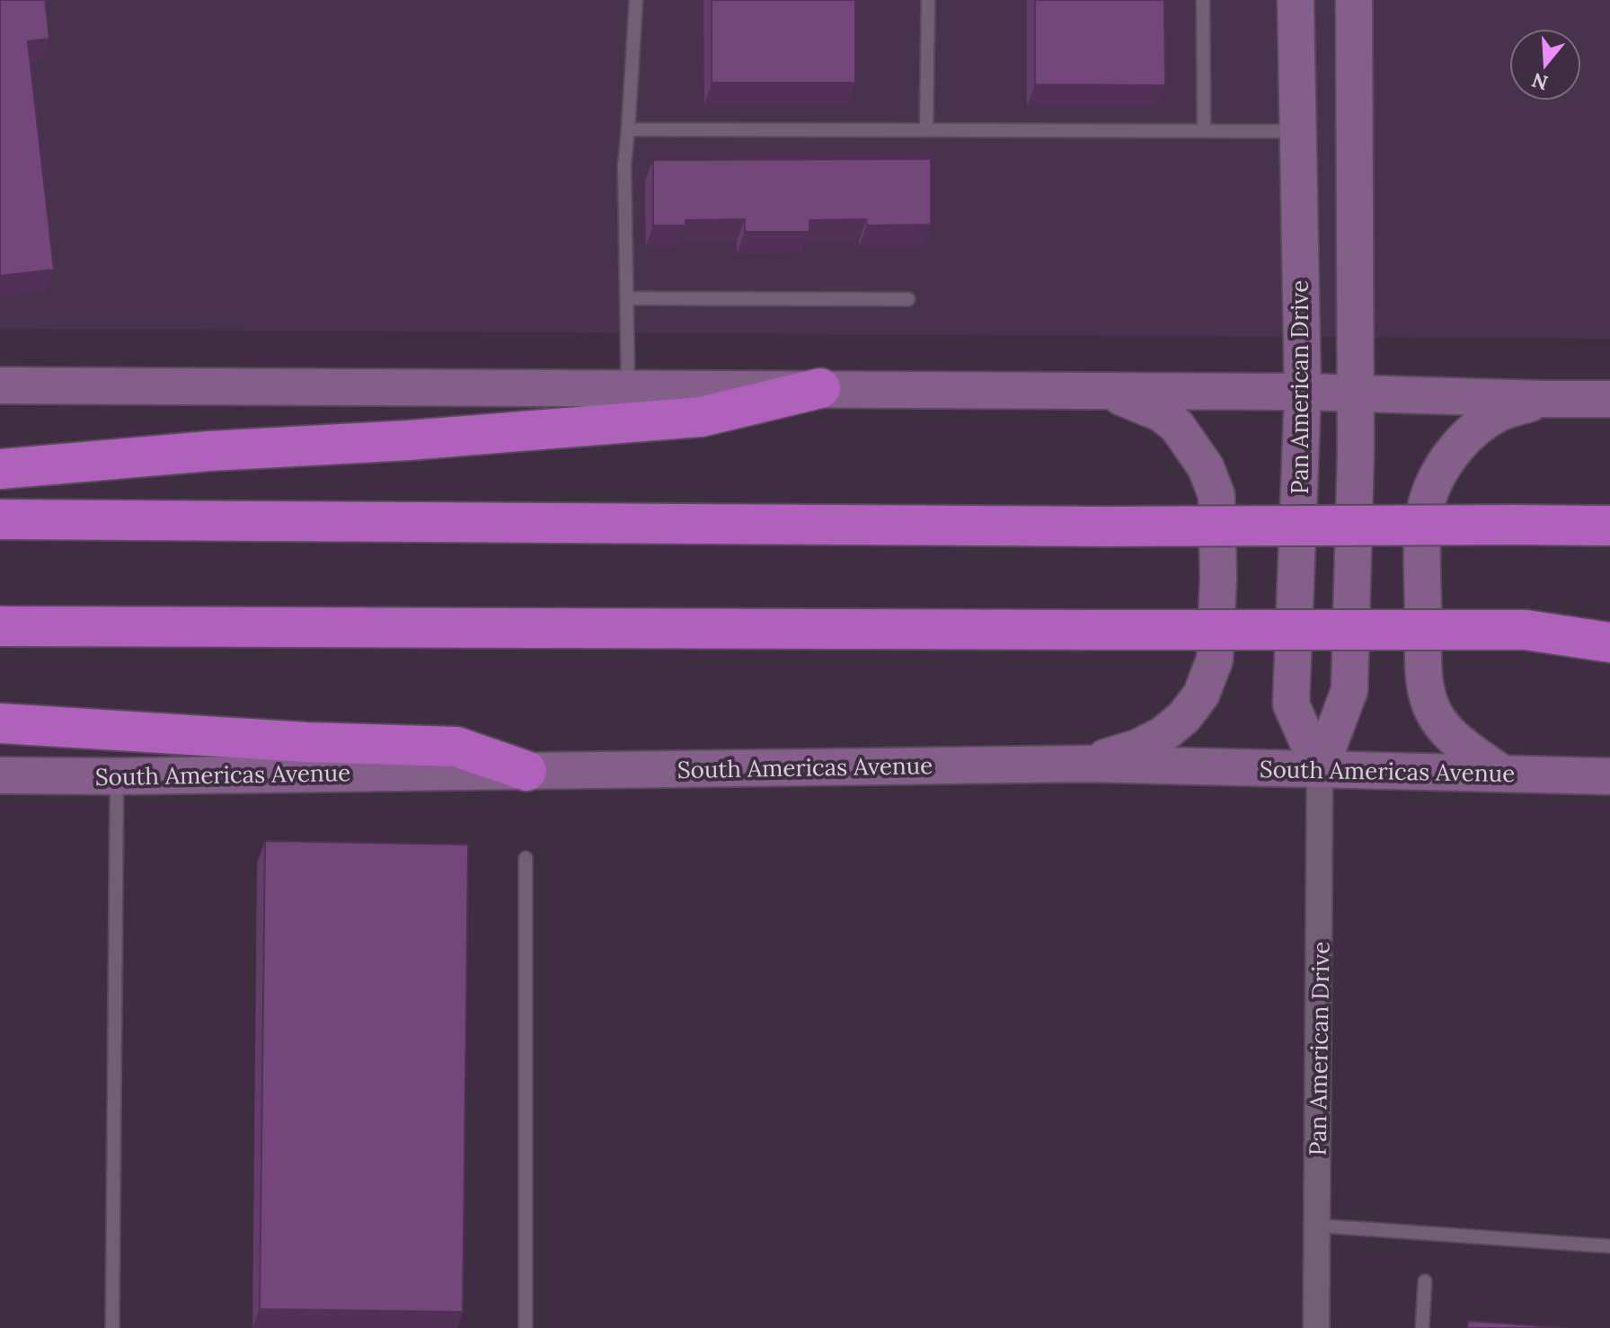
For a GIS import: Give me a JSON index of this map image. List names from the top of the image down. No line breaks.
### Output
{"streets":{"main road":["Pan American Drive","South Americas Avenue"]},"crossings":[["Pan American Drive","South Americas Avenue"]],"north":"bottom"}
